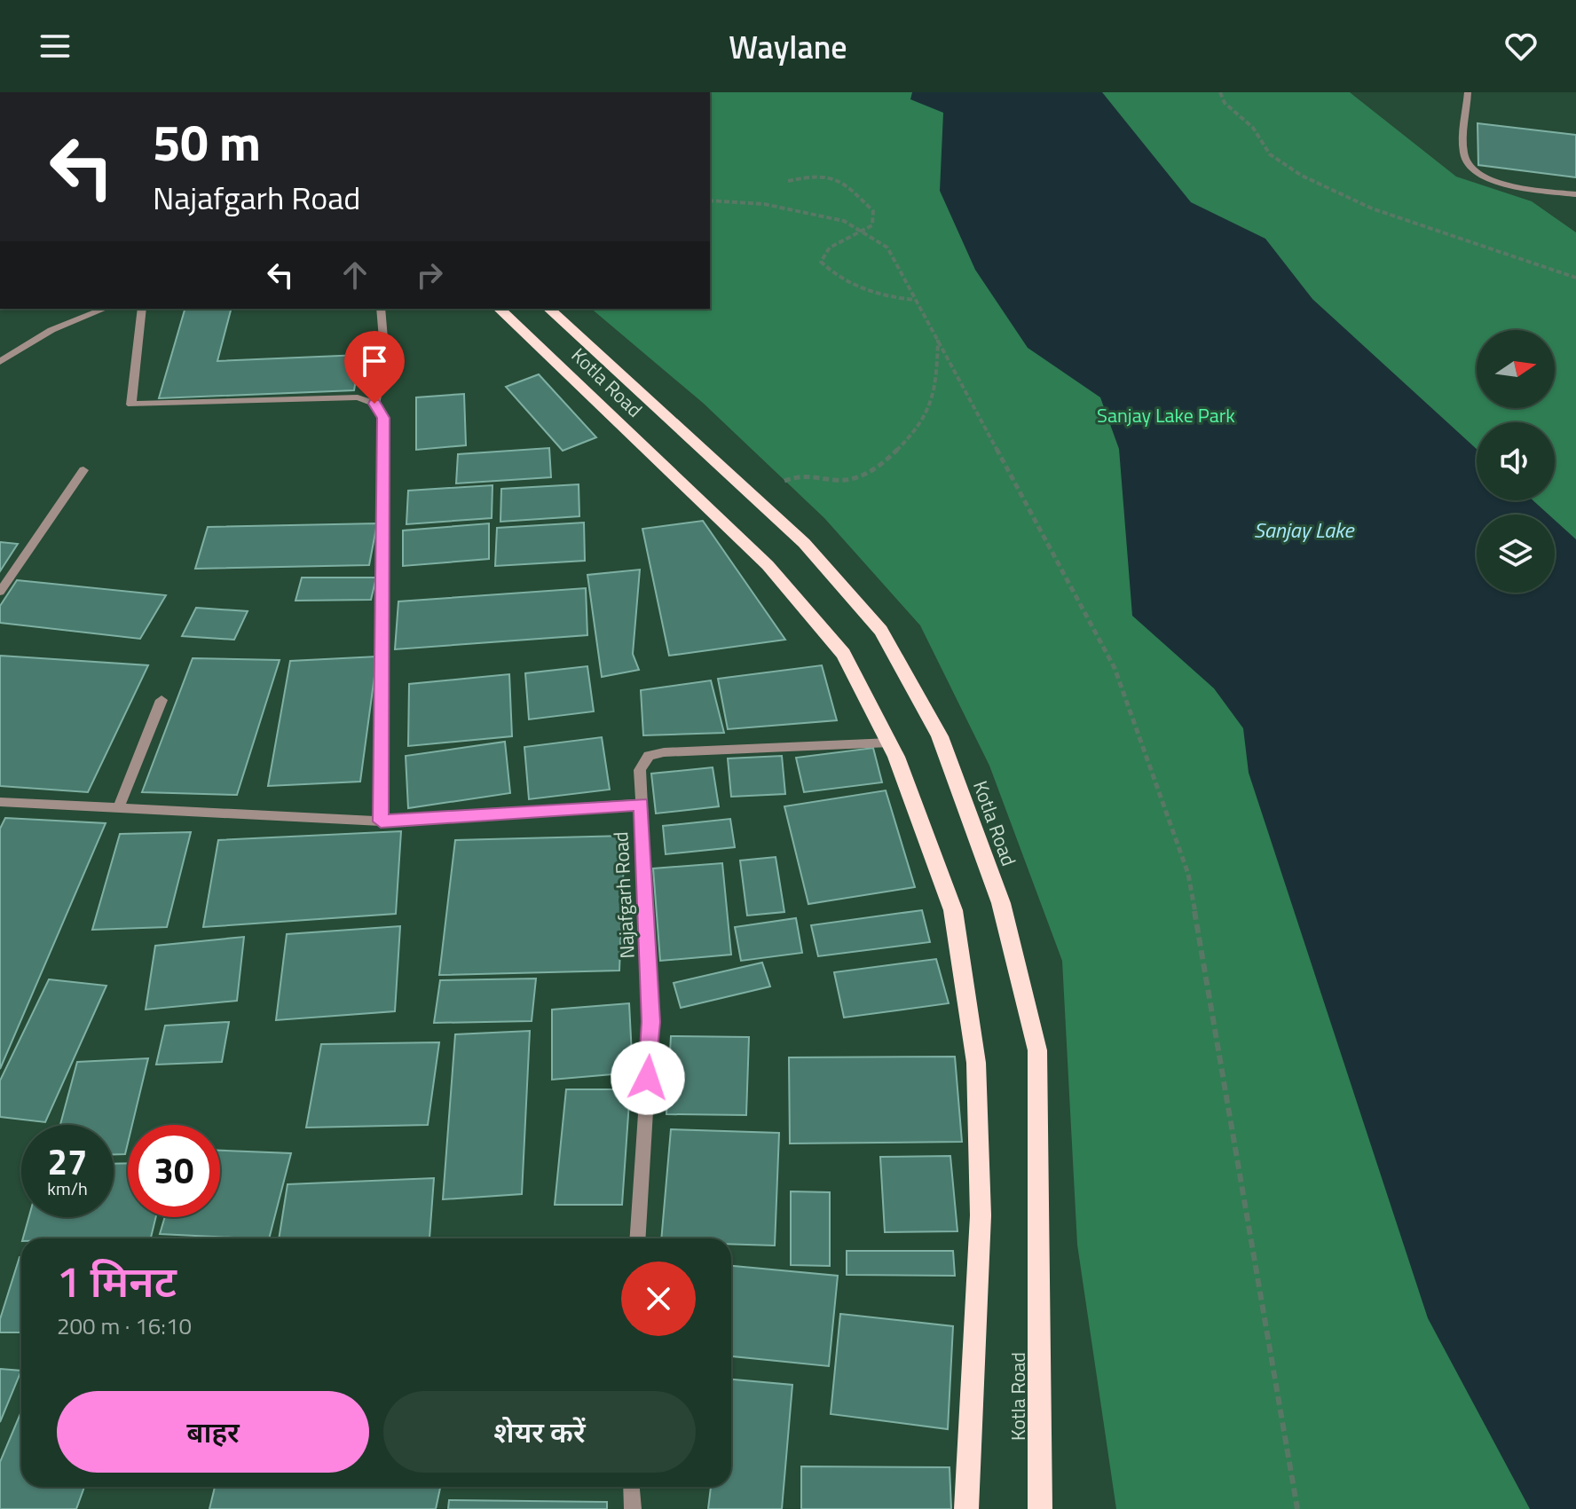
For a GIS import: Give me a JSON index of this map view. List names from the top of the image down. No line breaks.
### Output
{"streets":{"main road":["Kotla Road"],"street":["Najafgarh Road"]},"water":["Sanjay Lake"],"parks":["Sanjay Lake Park"],"north":"right","page":{"header":"Waylane","turn":["50 m","Najafgarh Road"],"speed":"27 km/h","limit":"30","heading":["1 मिनट","200 m · 16:10"],"buttons":["बाहर","शेयर करें"]}}
